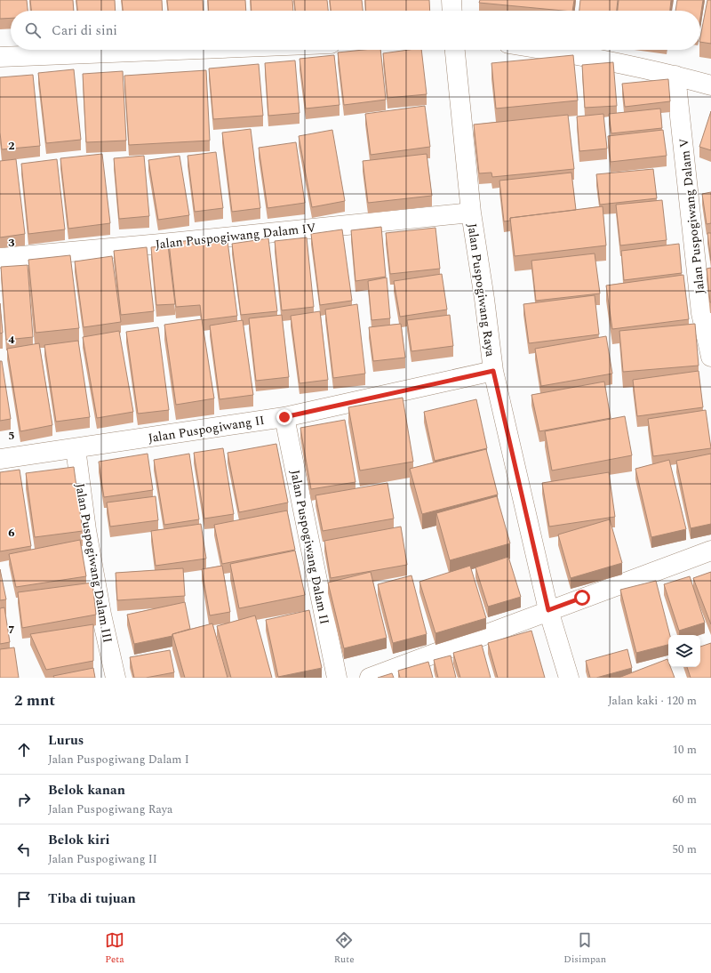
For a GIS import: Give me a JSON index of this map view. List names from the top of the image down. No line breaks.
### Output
{"streets":{"street":["Jalan Puspogiwang Dalam V","Jalan Puspogiwang Dalam IV","Jalan Puspogiwang Raya","Jalan Puspogiwang II","Jalan Puspogiwang Dalam II","Jalan Puspogiwang Dalam III"]},"crossings":[["Jalan Puspogiwang Dalam IV","Jalan Puspogiwang Raya"],["Jalan Puspogiwang Raya","Jalan Puspogiwang II"],["Jalan Puspogiwang II","Jalan Puspogiwang Dalam II"],["Jalan Puspogiwang II","Jalan Puspogiwang Dalam III"]],"page":{"search":"Cari di sini","heading":["2 mnt","Jalan kaki · 120 m"],"list":[["Lurus","Jalan Puspogiwang Dalam I","10 m"],["Belok kanan","Jalan Puspogiwang Raya","60 m"],["Belok kiri","Jalan Puspogiwang II","50 m"],"Tiba di tujuan"],"nav":["Peta","Rute","Disimpan"]},"grid":{"rows":["2","3","4","5","6","7"]}}
